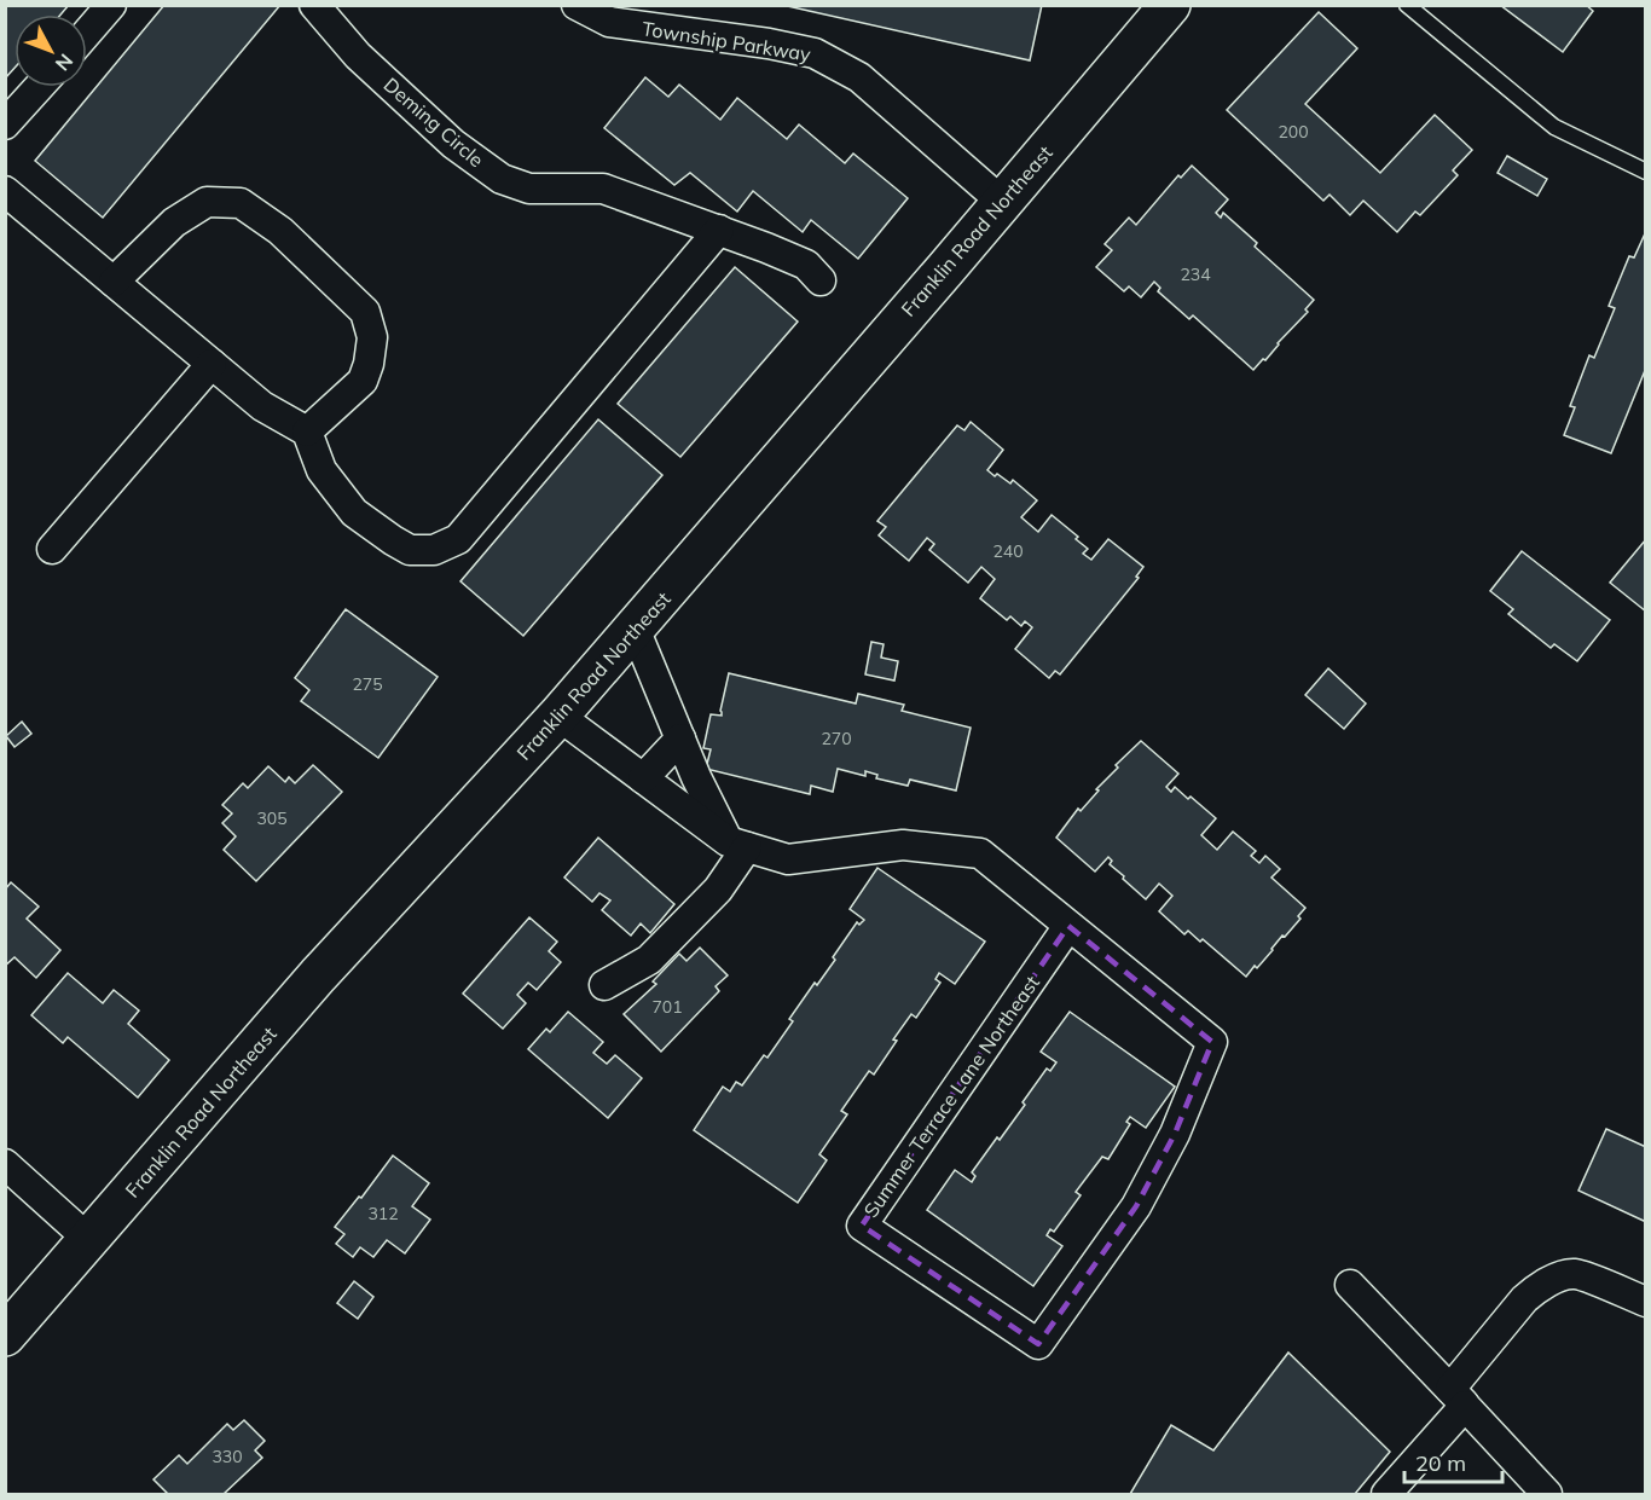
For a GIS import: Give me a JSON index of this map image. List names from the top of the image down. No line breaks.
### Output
{"streets":{"street":["Township Parkway","Deming Circle","Franklin Road Northeast","Summer Terrace Lane Northeast"]},"crossings":[["Township Parkway","Franklin Road Northeast"],["Franklin Road Northeast","Summer Terrace Lane Northeast"]],"house_numbers":["200","234","240","275","270","305","701","312","330"],"scale_bar":"20 m","north":"bottom right"}
